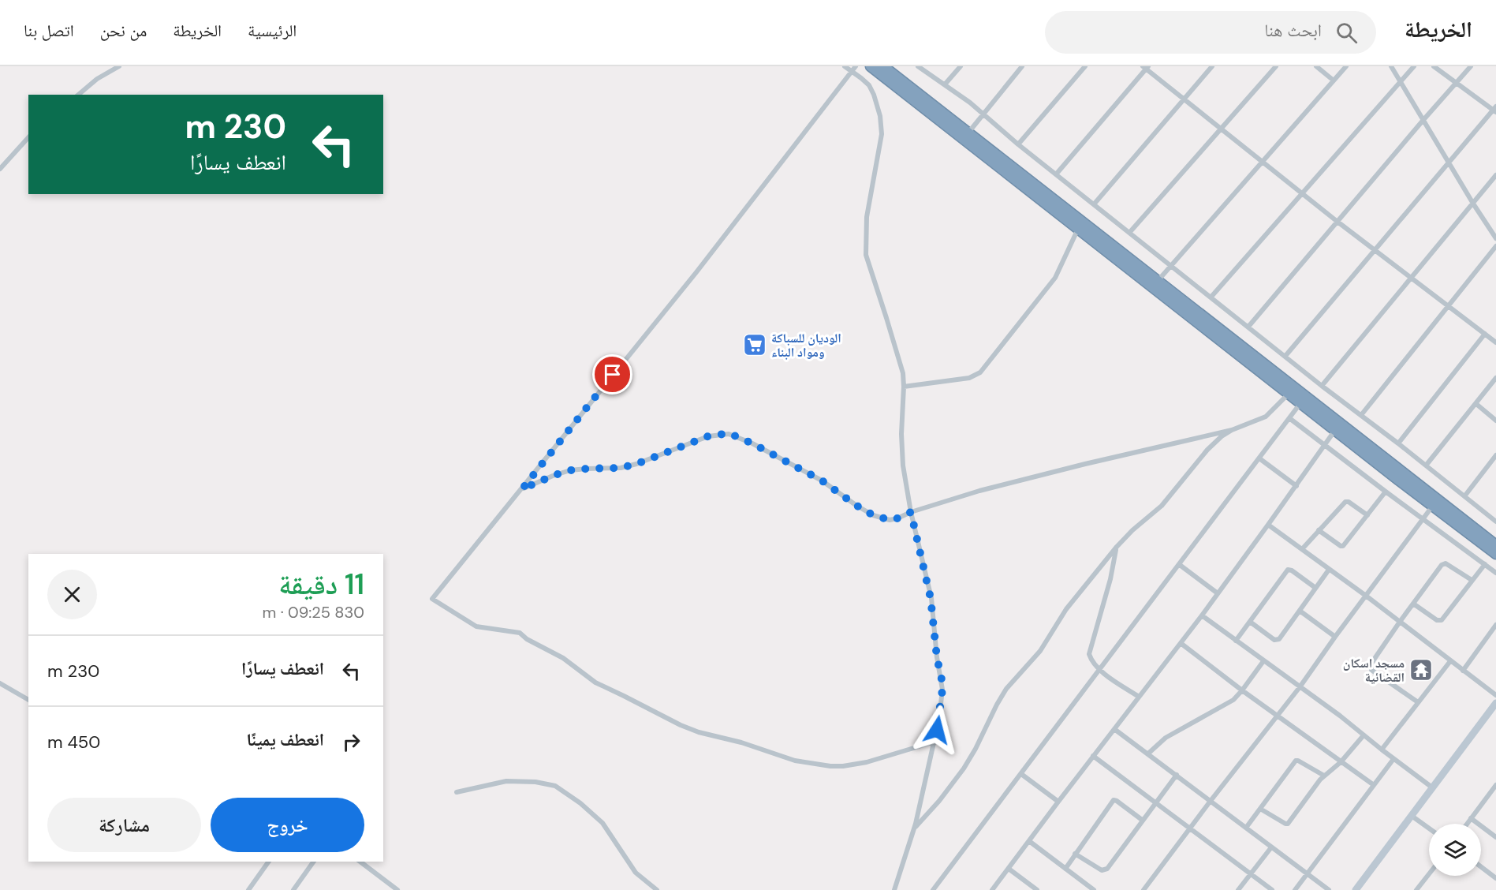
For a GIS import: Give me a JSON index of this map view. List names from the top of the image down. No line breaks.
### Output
{"places":{"supermarket":["الوديان للسباكة ومواد البناء"],"temple":["مسجد اسكان القضائية"]},"page":{"header":"الخريطة","search":"ابحث هنا","nav":["الرئيسية","الخريطة","من نحن","اتصل بنا"],"turn":["230 m","انعطف يسارًا"],"heading":["11 دقيقة","830 m · 09:25"],"list":[{"name":"انعطف يسارًا","value":"230 m"},{"name":"انعطف يمينًا","value":"450 m"}],"buttons":["خروج","مشاركة"]}}
